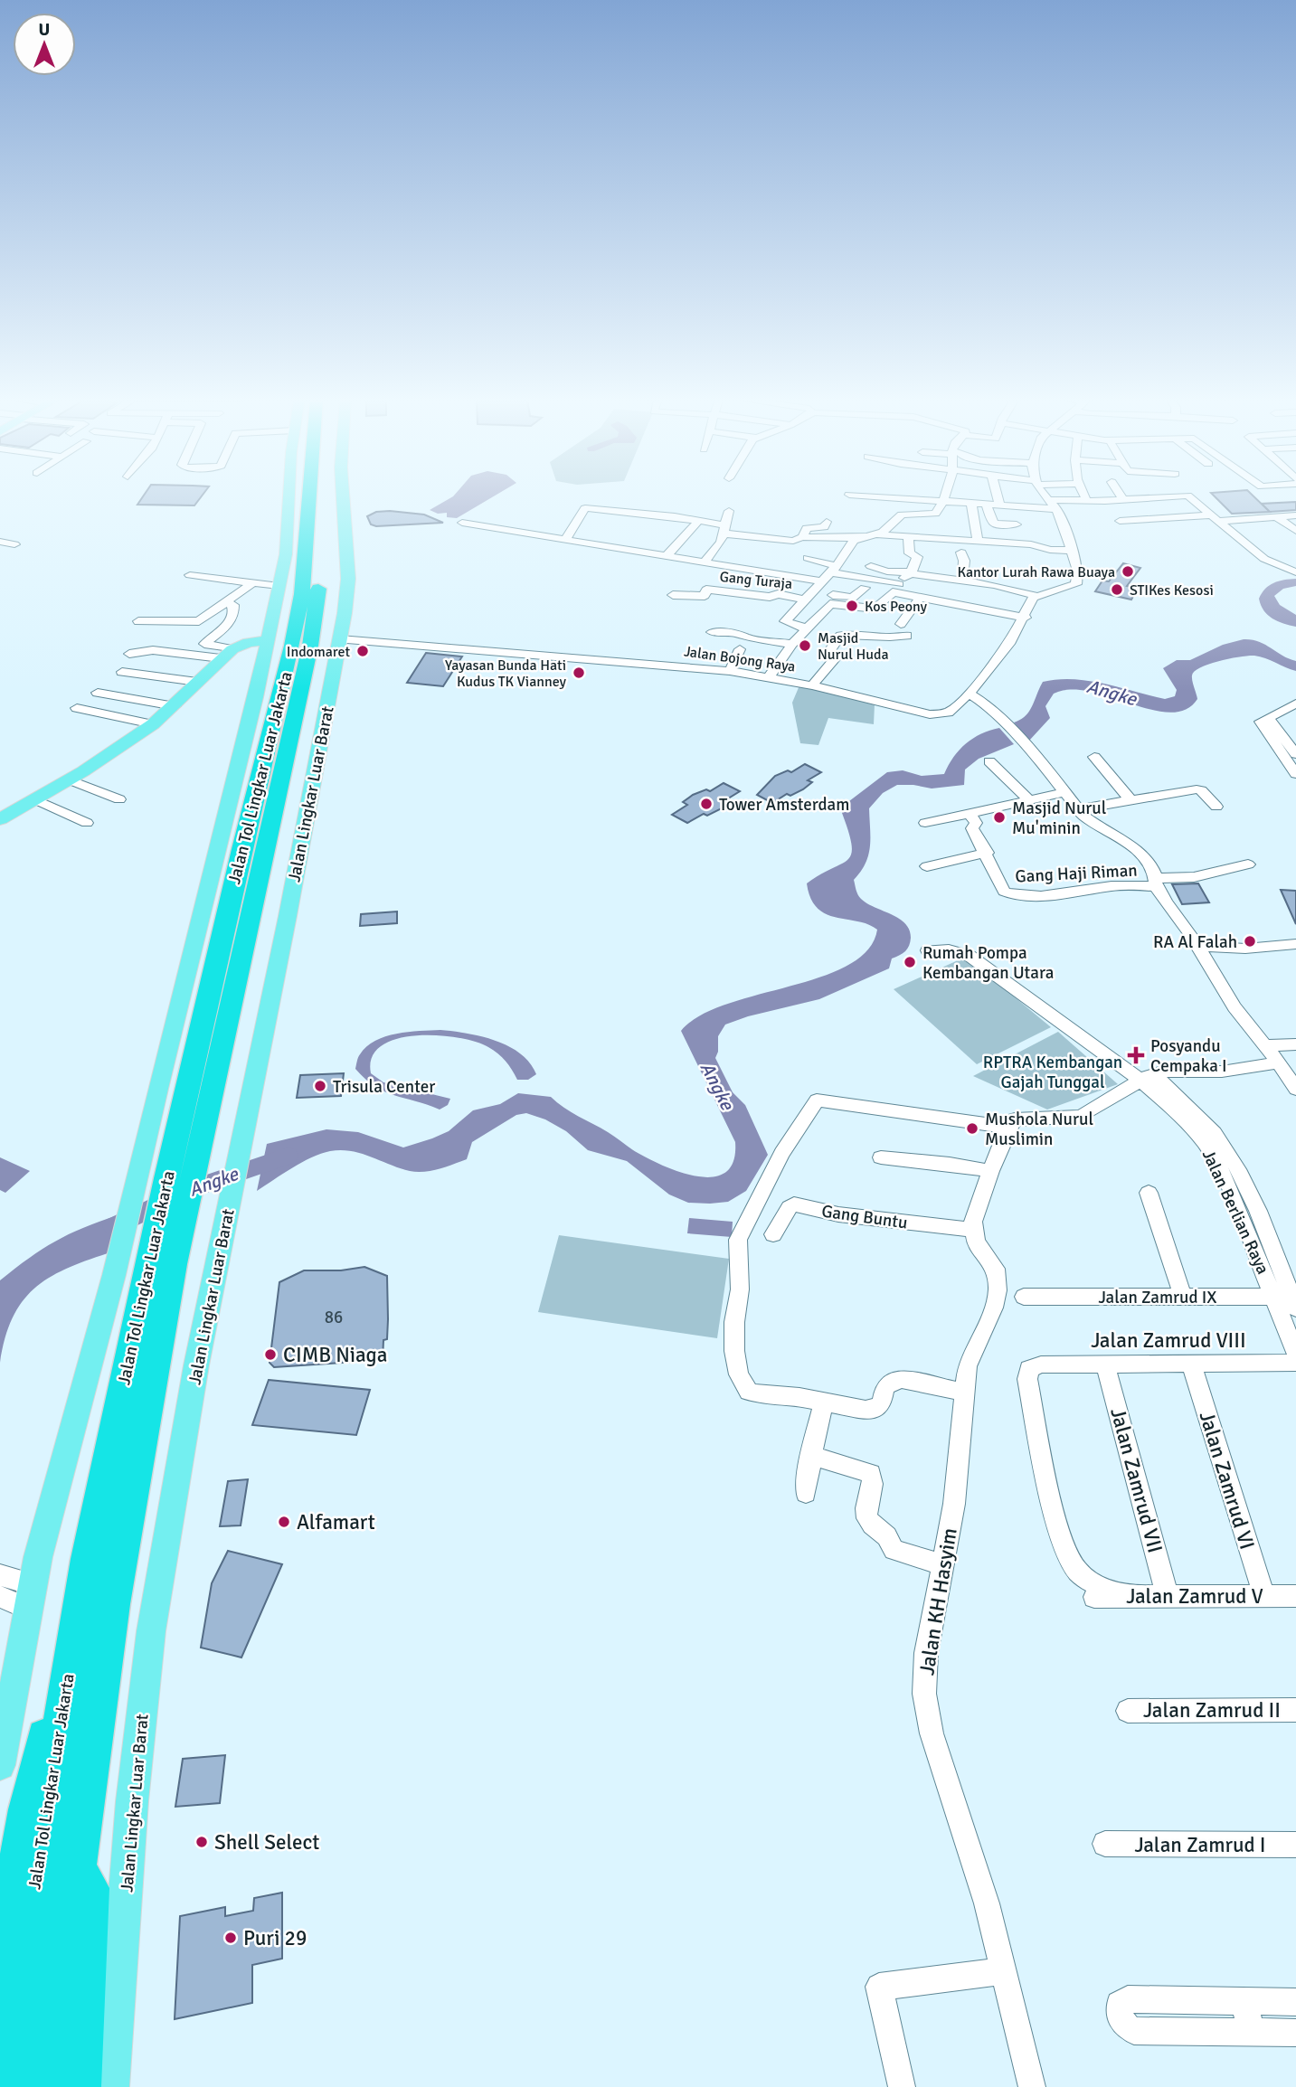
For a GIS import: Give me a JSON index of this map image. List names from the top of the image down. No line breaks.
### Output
{"streets":{"highway":["Jalan Tol Lingkar Luar Jakarta"],"main road":["Jalan Lingkar Luar Barat"],"street":["Gang Turaja","Jalan Bojong Raya","Gang Haji Riman","Jalan Berlian Raya","Gang Buntu","Jalan Zamrud IX","Jalan Zamrud VIII","Jalan Zamrud VII","Jalan Zamrud VI","Jalan Zamrud V","Jalan KH Hasyim","Jalan Zamrud II","Jalan Zamrud I"]},"crossings":[["Jalan Bojong Raya","Jalan Lingkar Luar Barat"],["Jalan Berlian Raya","Jalan Zamrud IX"],["Gang Buntu","Jalan KH Hasyim"],["Jalan Zamrud VIII","Jalan Zamrud VII"],["Jalan Zamrud VIII","Jalan Zamrud VI"],["Jalan Zamrud VIII","Jalan Zamrud V"],["Jalan Zamrud VII","Jalan Zamrud V"],["Jalan Zamrud VI","Jalan Zamrud V"]],"water":["Angke"],"parks":["RPTRA Kembangan Gajah Tunggal"],"places":{"other":["Kantor Lurah Rawa Buaya","STIKes Kesosi","Kos Peony","Masjid Nurul Huda","Indomaret","Yayasan Bunda Hati Kudus TK Vianney","Tower Amsterdam","Masjid Nurul Mu'minin","RA Al Falah","Rumah Pompa Kembangan Utara","Trisula Center","Mushola Nurul Muslimin","CIMB Niaga","Alfamart","Shell Select","Puri 29"],"health":["Posyandu Cempaka I"]},"house_numbers":["86"],"north":"top"}
